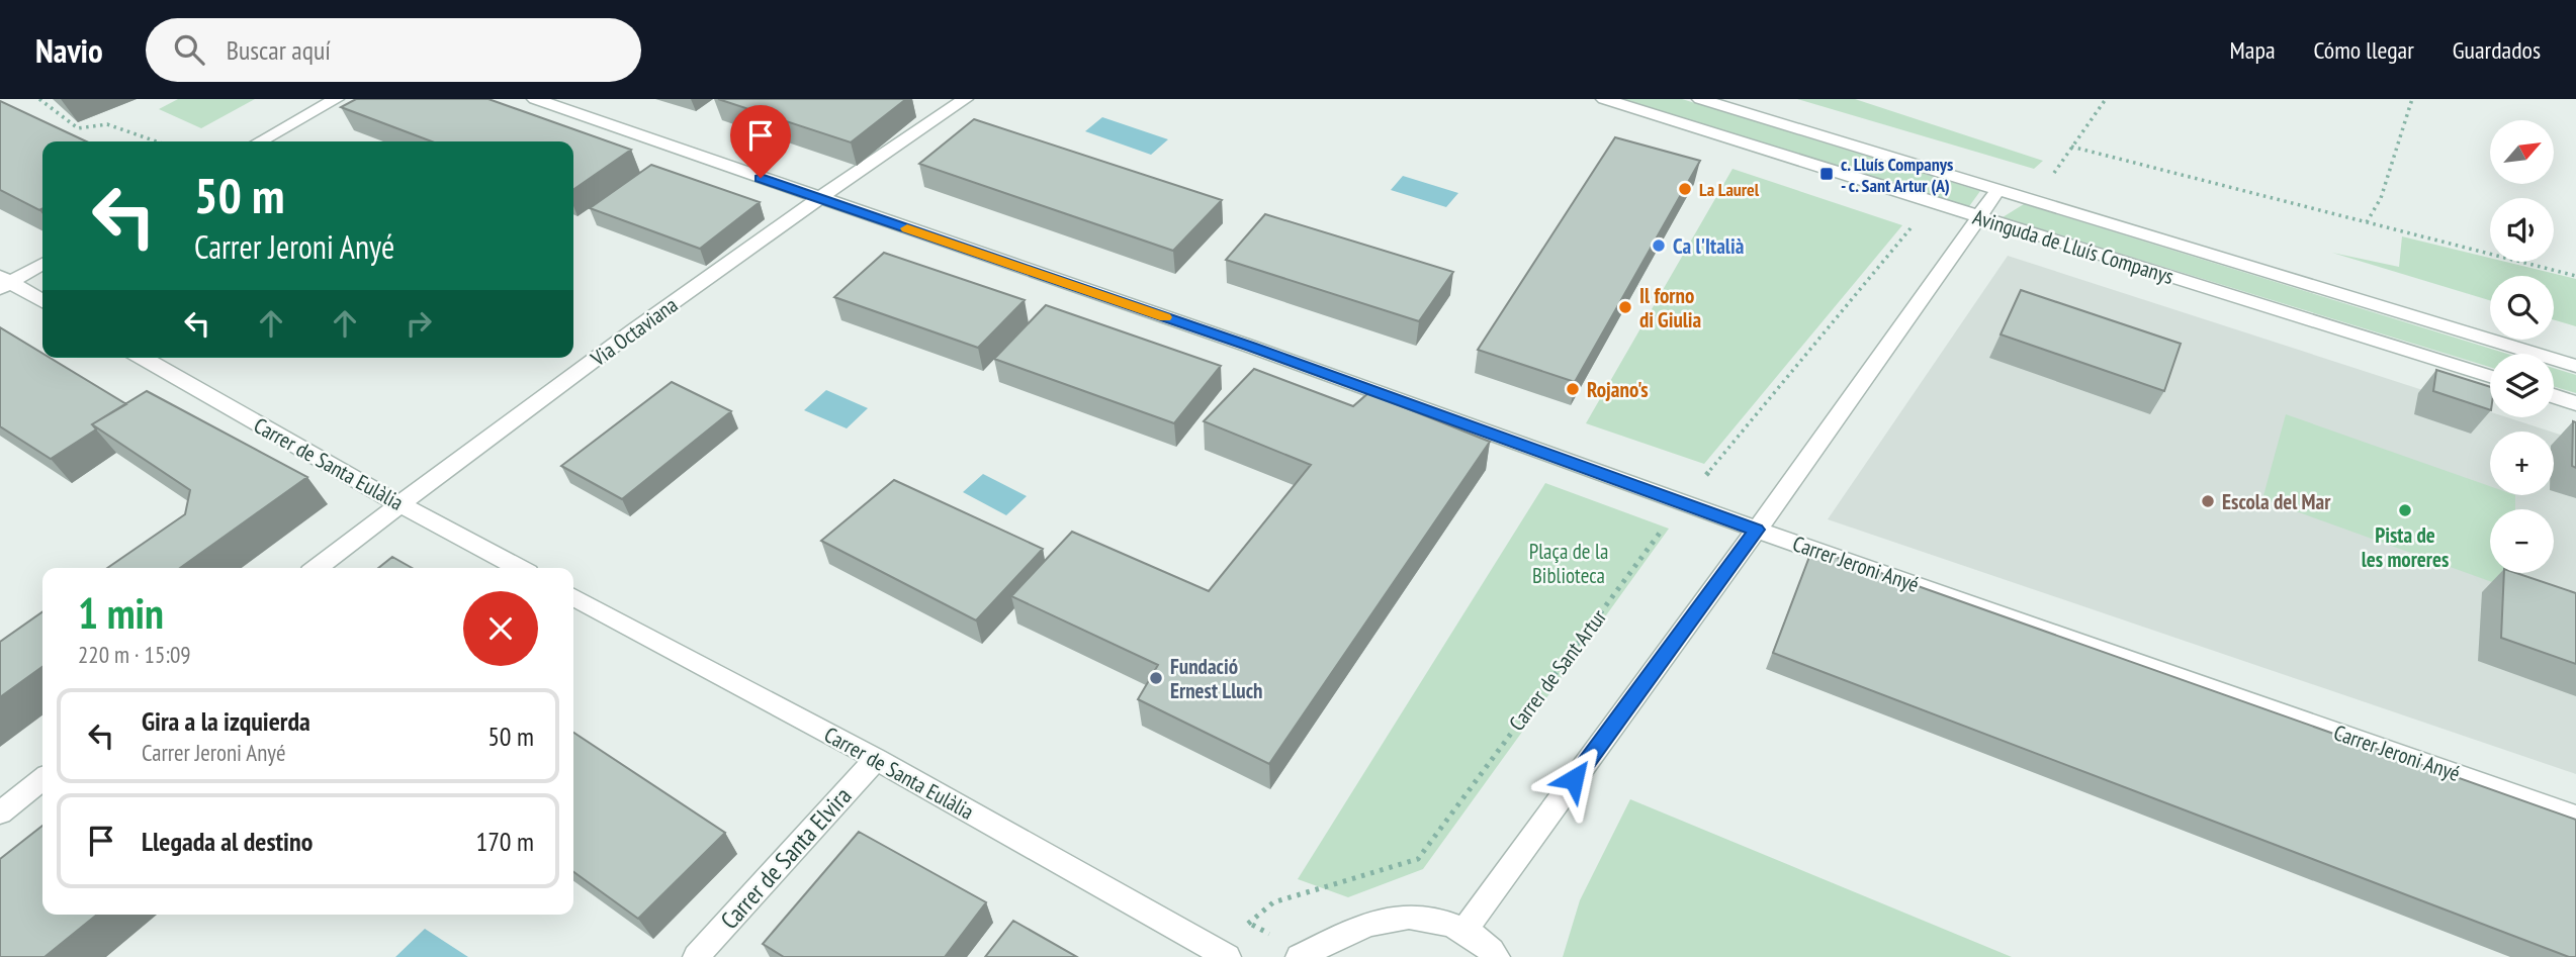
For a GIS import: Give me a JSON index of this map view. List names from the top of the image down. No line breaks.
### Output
{"streets":{"street":["Avinguda de Lluís Companys","Via Octaviana","Carrer de Santa Eulàlia","Carrer Jeroni Anyé","Carrer de Santa Elvira"],"path":["Carrer de Sant Artur"]},"crossings":[["Via Octaviana","Carrer de Santa Eulàlia"],["Via Octaviana","Carrer Jeroni Anyé"],["Carrer de Santa Eulàlia","Carrer de Santa Elvira"],["Carrer Jeroni Anyé","Carrer de Sant Artur"]],"parks":["Plaça de la Biblioteca"],"places":{"transit":["c. Lluís Companys - c. Sant Artur (A)"],"other":["La Laurel","Ca l'Italià","Il forno di Giulia","Rojano's","Escola del Mar","Pista de les moreres","Fundació Ernest Lluch"]},"north":"top right","page":{"header":"Navio","search":"Buscar aquí","nav":["Mapa","Cómo llegar","Guardados"],"map_buttons":["+","−"],"turn":["50 m","Carrer Jeroni Anyé"],"heading":["1 min","220 m · 15:09"],"list":[{"name":"Gira a la izquierda","note":"Carrer Jeroni Anyé","value":"50 m"},{"name":"Llegada al destino","value":"170 m"}]}}
